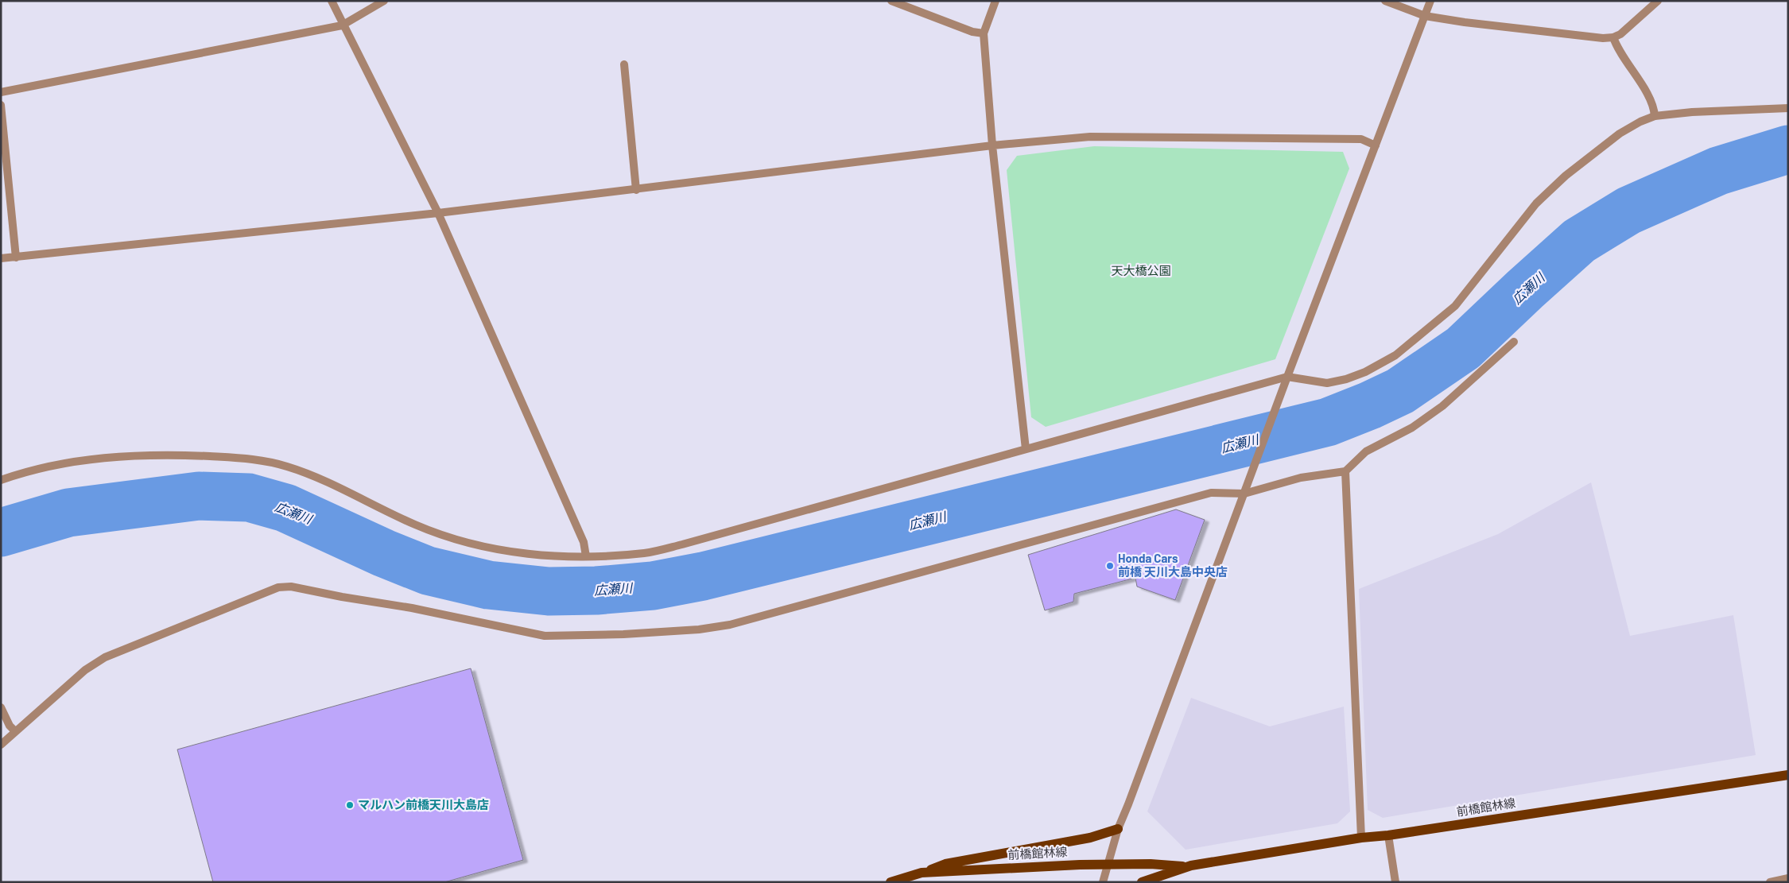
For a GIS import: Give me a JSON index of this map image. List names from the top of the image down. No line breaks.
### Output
{"streets":{"main road":["前橋館林線"]},"water":["広瀬川"],"parks":["天大橋公園"],"places":["Honda Cars 前橋 天川大島中央店","マルハン前橋天川大島店"]}
